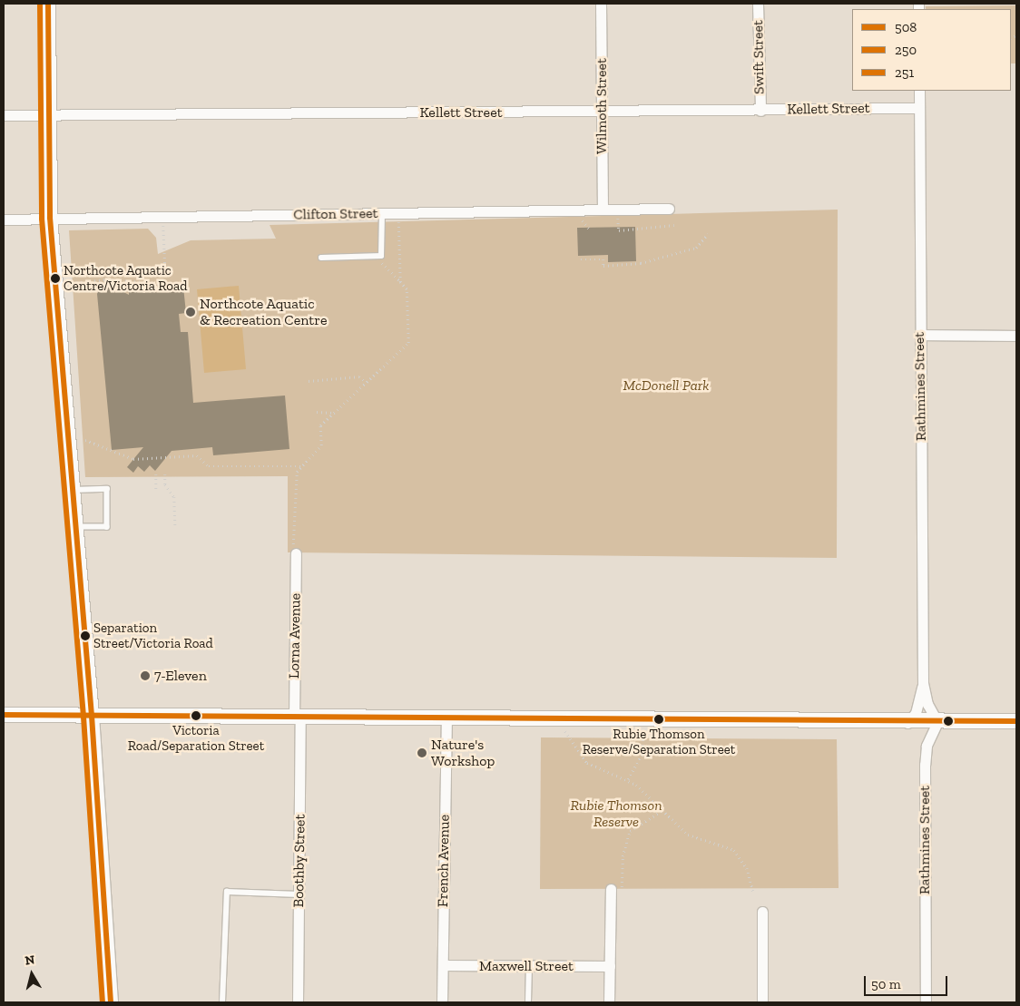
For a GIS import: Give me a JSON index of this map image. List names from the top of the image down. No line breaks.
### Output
{"streets":{"street":["Swift Street","Wilmoth Street","Kellett Street","Clifton Street","Rathmines Street","Lorna Avenue","Boothby Street","French Avenue","Maxwell Street"]},"crossings":[["Swift Street","Kellett Street"],["Wilmoth Street","Kellett Street"],["Wilmoth Street","Clifton Street"],["Kellett Street","Rathmines Street"],["Lorna Avenue","Boothby Street"],["French Avenue","Maxwell Street"]],"parks":["McDonell Park","Rubie Thomson Reserve"],"places":["Northcote Aquatic Centre/Victoria Road","Northcote Aquatic & Recreation Centre","Separation Street/Victoria Road","7-Eleven","Victoria Road/Separation Street","Rubie Thomson Reserve/Separation Street","Nature's Workshop"],"lines":["transit line 250","transit line 251","transit line 508"],"legend":["508","250","251"],"scale_bar":"50 m","north":"top"}
